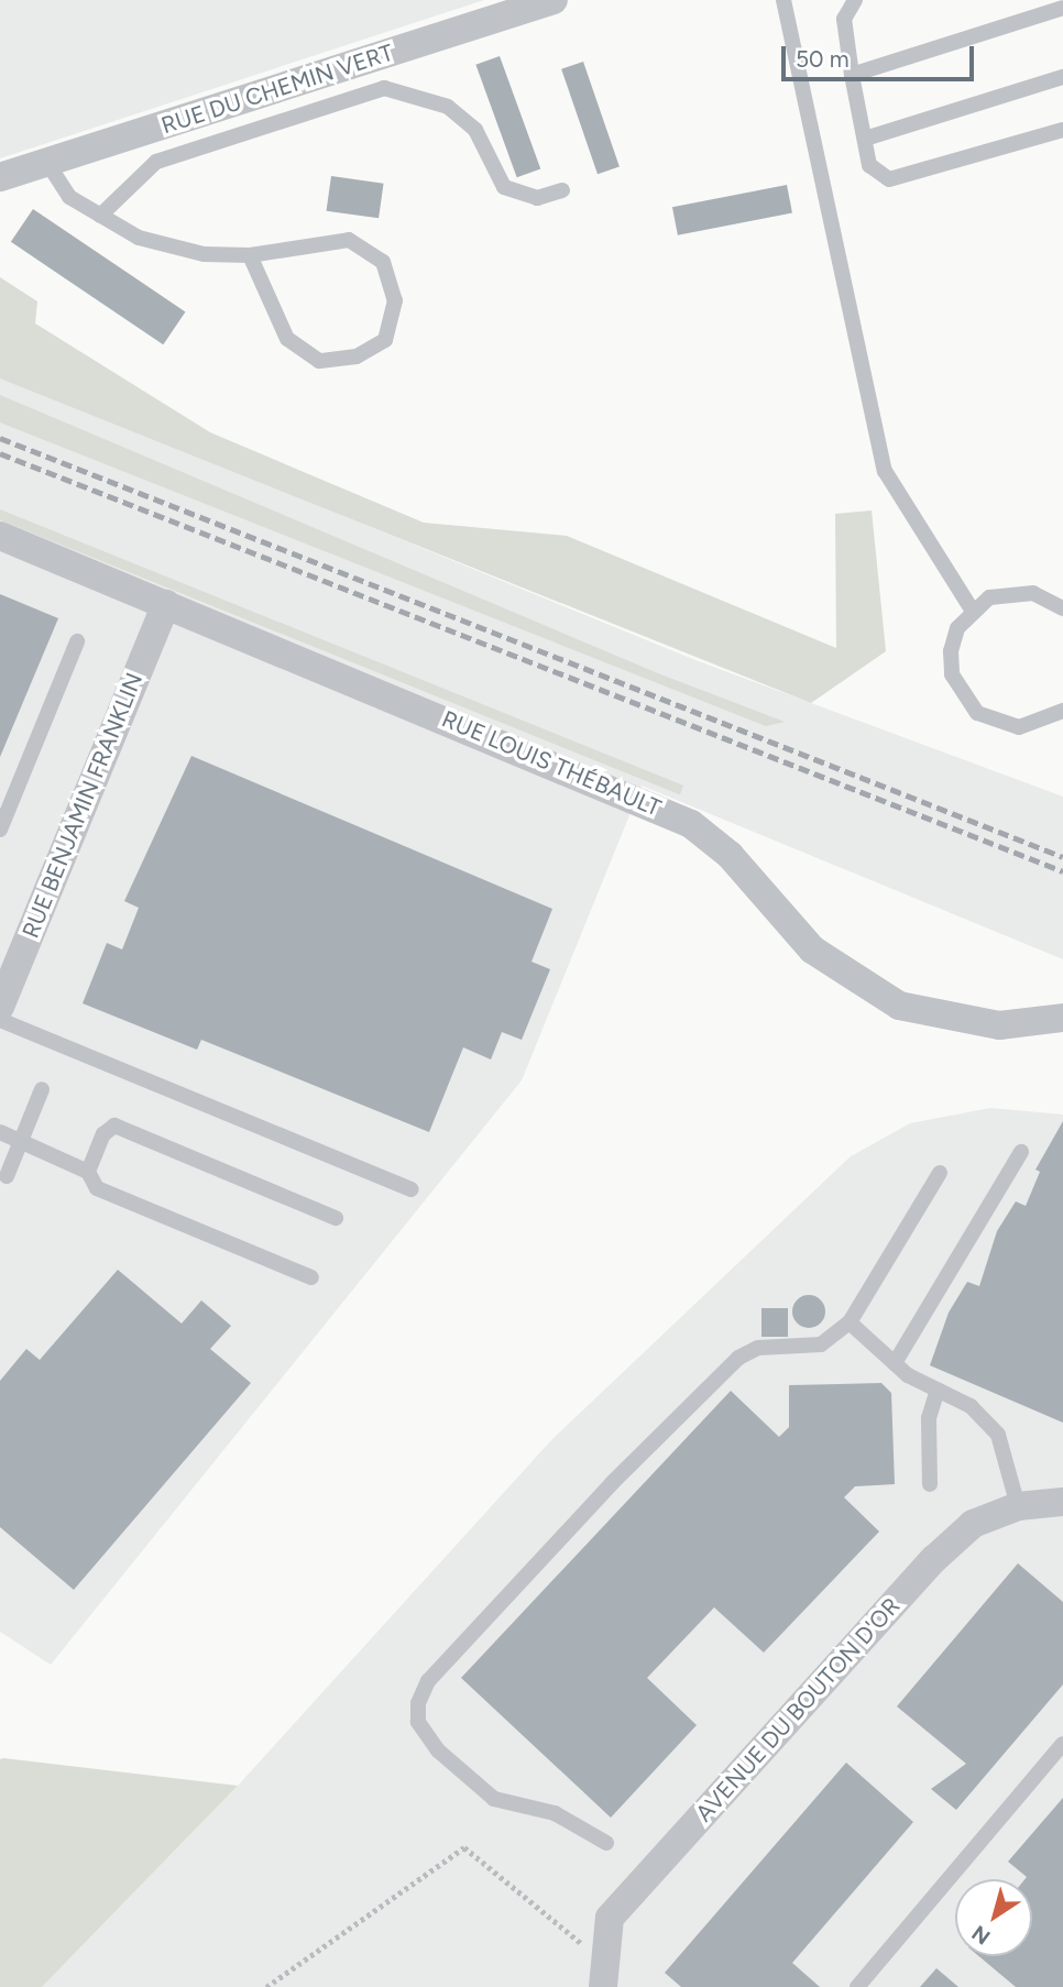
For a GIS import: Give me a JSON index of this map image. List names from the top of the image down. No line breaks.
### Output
{"streets":{"street":["RUE DU CHEMIN VERT","RUE LOUIS THÉBAULT","RUE BENJAMIN FRANKLIN","AVENUE DU BOUTON D'OR"]},"crossings":[["RUE LOUIS THÉBAULT","RUE BENJAMIN FRANKLIN"]],"scale_bar":"50 m","north":"bottom left"}
